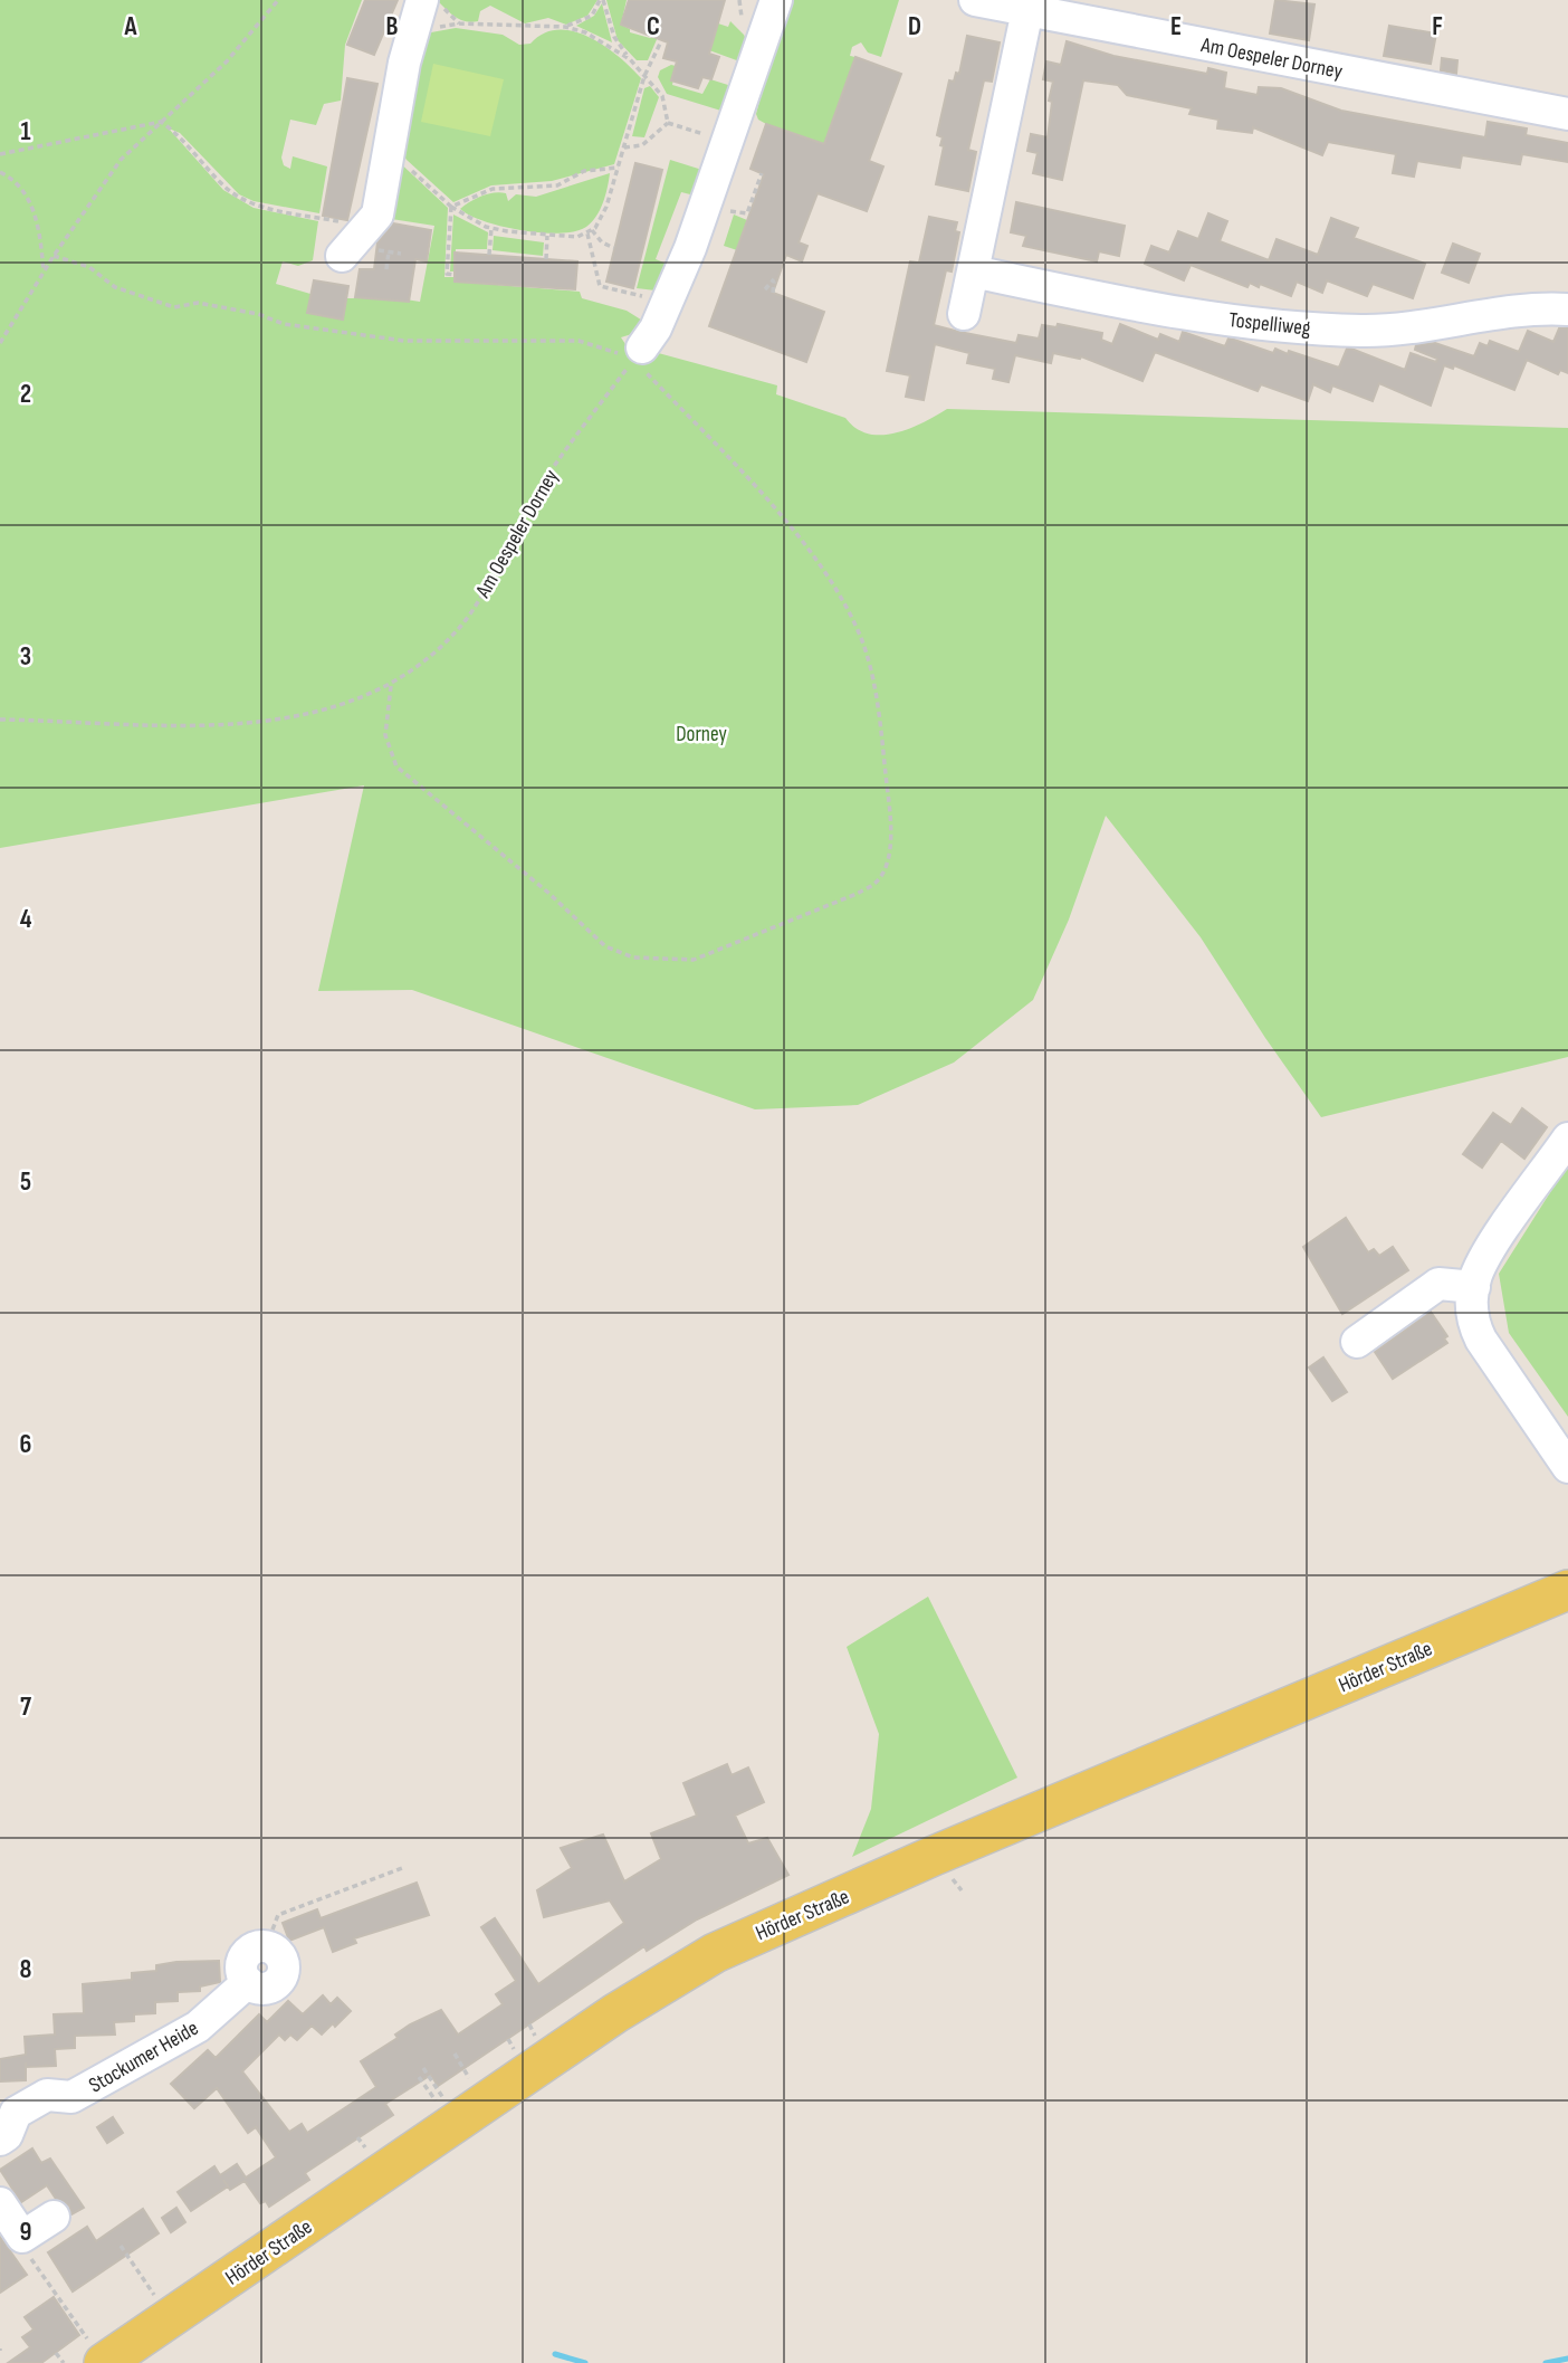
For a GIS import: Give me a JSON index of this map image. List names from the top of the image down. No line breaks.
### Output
{"streets":{"main road":["Hörder Straße"],"street":["Am Oespeler Dorney","Tospelliweg","Stockumer Heide"]},"parks":["Dorney"],"grid":{"columns":["A","B","C","D","E","F"],"rows":["1","2","3","4","5","6","7","8","9"]}}
